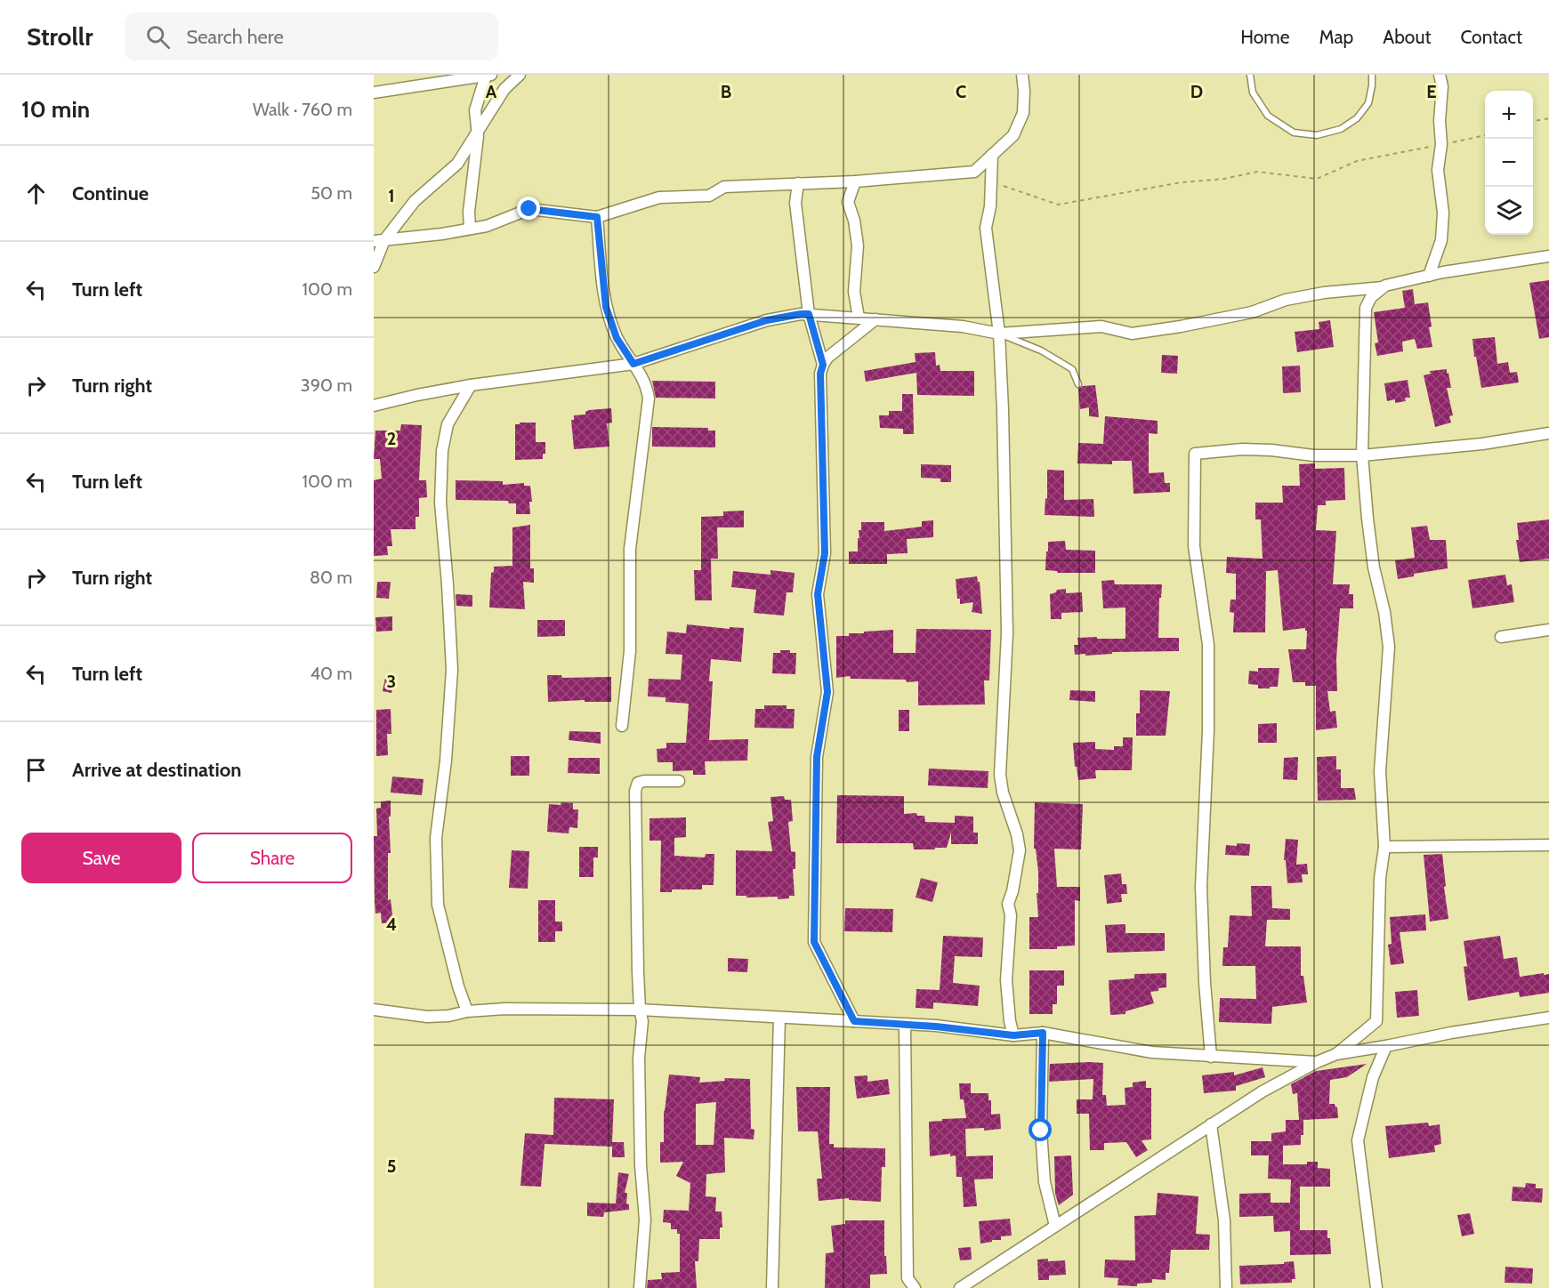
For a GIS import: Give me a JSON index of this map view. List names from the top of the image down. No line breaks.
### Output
{"page":{"header":"Strollr","search":"Search here","nav":["Home","Map","About","Contact"],"heading":["10 min","Walk · 760 m"],"map_buttons":["+","−"],"list":[["Continue","50 m"],["Turn left","100 m"],["Turn right","390 m"],["Turn left","100 m"],["Turn right","80 m"],["Turn left","40 m"],"Arrive at destination"],"buttons":["Save","Share"]},"grid":{"columns":["A","B","C","D","E"],"rows":["1","2","3","4","5"]}}
